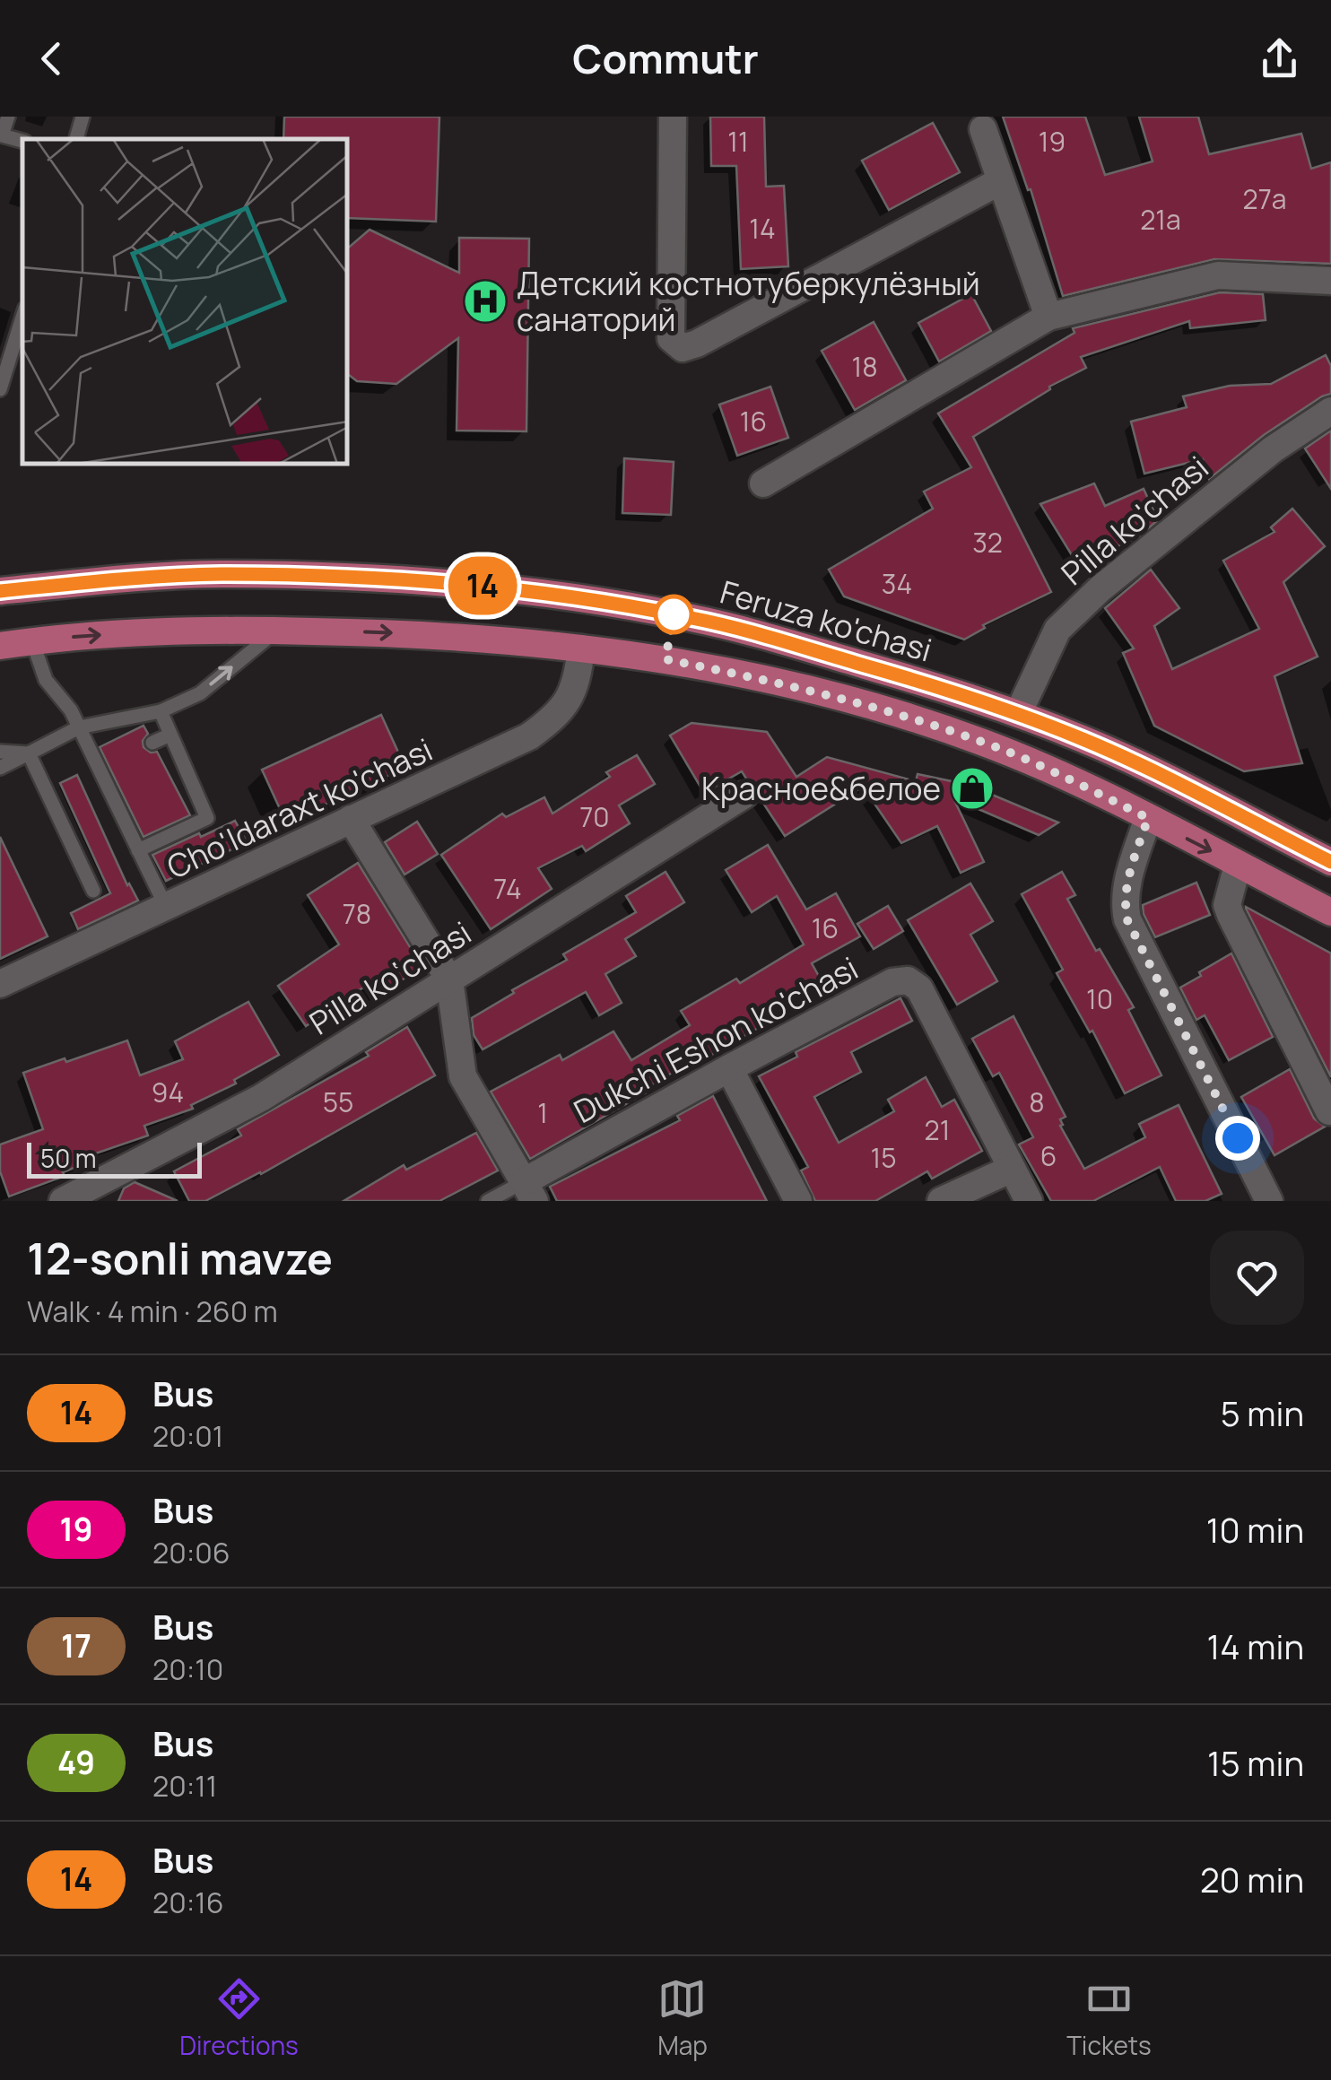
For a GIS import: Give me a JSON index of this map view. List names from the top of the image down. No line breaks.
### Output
{"streets":{"main road":["Feruza ko'chasi"],"street":["Pilla ko'chasi","Cho'ldaraxt ko'chasi","Pilla ko‘chasi","Dukchi Eshon ko'chasi"]},"crossings":[["Pilla ko'chasi","Feruza ko'chasi"]],"places":{"hospital":["Детский костнотуберкулёзный санаторий"],"shop":["Красное&белое"]},"lines":["bus line 14"],"house_numbers":["11","19","27а","21а","14","18","16","32","34","70","74","78","16","10","94","55","8","1","21","6","15"],"scale_bar":"50 m","page":{"header":"Commutr","on_map":"14","scale":"50 m","heading":["12-sonli mavze","Walk · 4 min · 260 m"],"list":[{"mark":"14","name":"Bus","note":"20:01","value":"5 min"},{"mark":"19","name":"Bus","note":"20:06","value":"10 min"},{"mark":"17","name":"Bus","note":"20:10","value":"14 min"},{"mark":"49","name":"Bus","note":"20:11","value":"15 min"},{"mark":"14","name":"Bus","note":"20:16","value":"20 min"}],"tabs":["Directions","Map","Tickets"]}}
